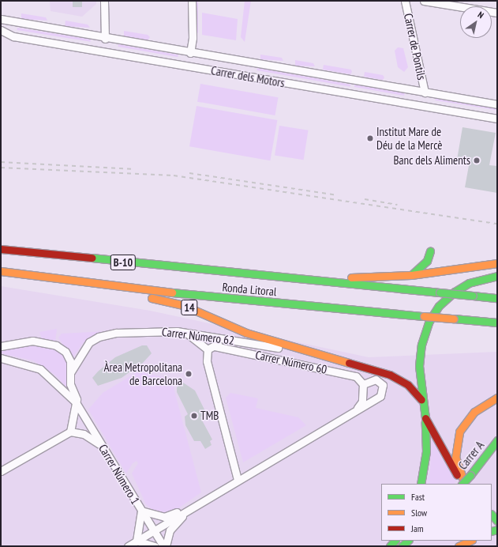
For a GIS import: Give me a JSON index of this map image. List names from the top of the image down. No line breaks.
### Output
{"streets":{"main road":["B-10","Ronda Litoral","14","Carrer A"],"street":["Carrer de Pontils","Carrer dels Motors","Carrer Número 62","Carrer Número 60","Carrer Número 1"]},"crossings":[["Carrer de Pontils","Carrer dels Motors"],["Ronda Litoral","14"],["14","Carrer Número 62"],["Carrer Número 62","Carrer Número 1"]],"places":["Institut Mare de Déu de la Mercè","Banc dels Aliments","Àrea Metropolitana de Barcelona","TMB"],"legend":["Fast","Slow","Jam"],"north":"top right"}
